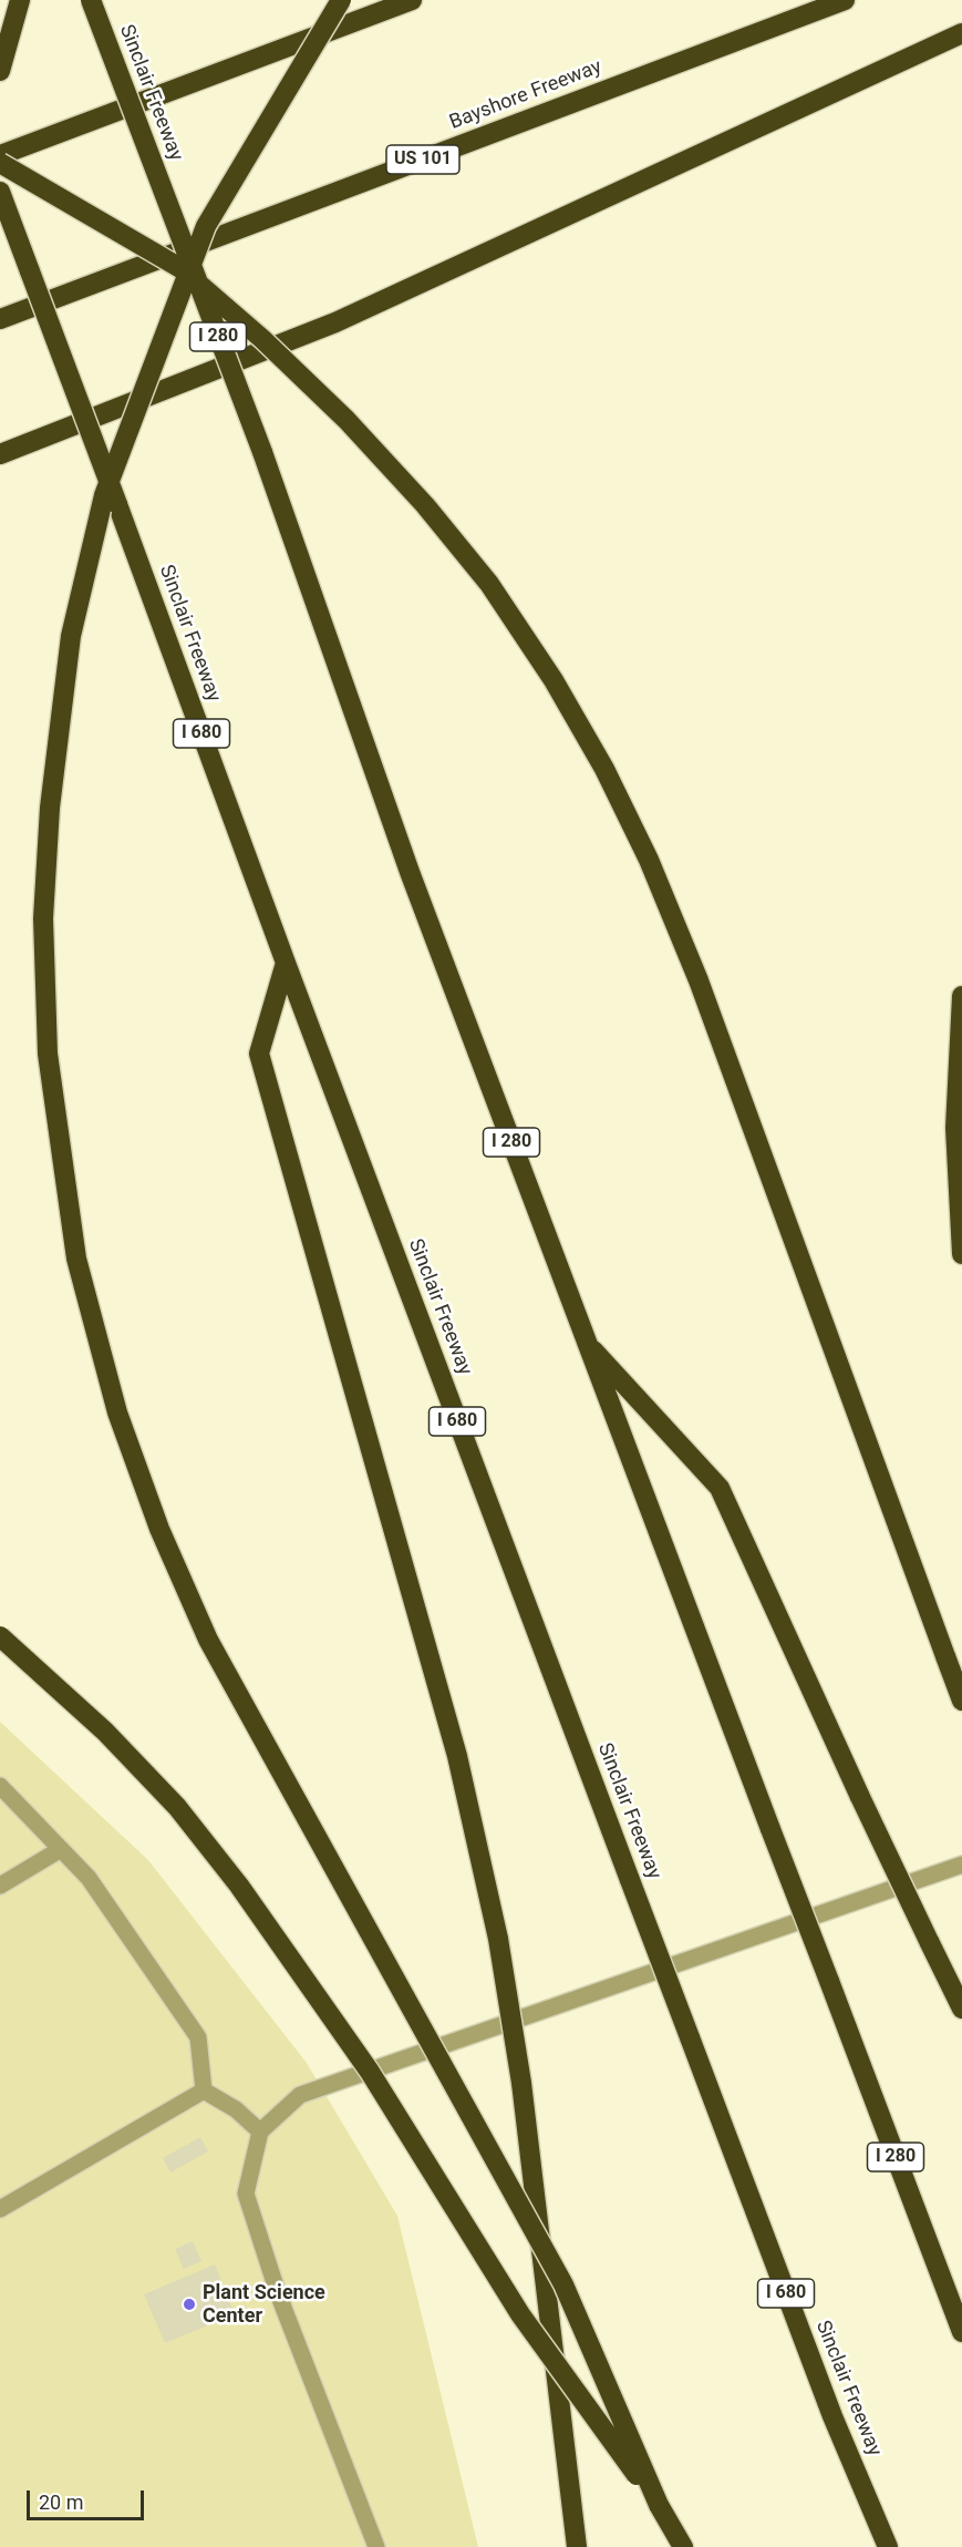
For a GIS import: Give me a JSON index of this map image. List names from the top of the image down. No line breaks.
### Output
{"streets":{"highway":["Sinclair Freeway","Bayshore Freeway","US 101","I 280","I 680"]},"places":["Plant Science Center"],"scale_bar":"20 m"}
